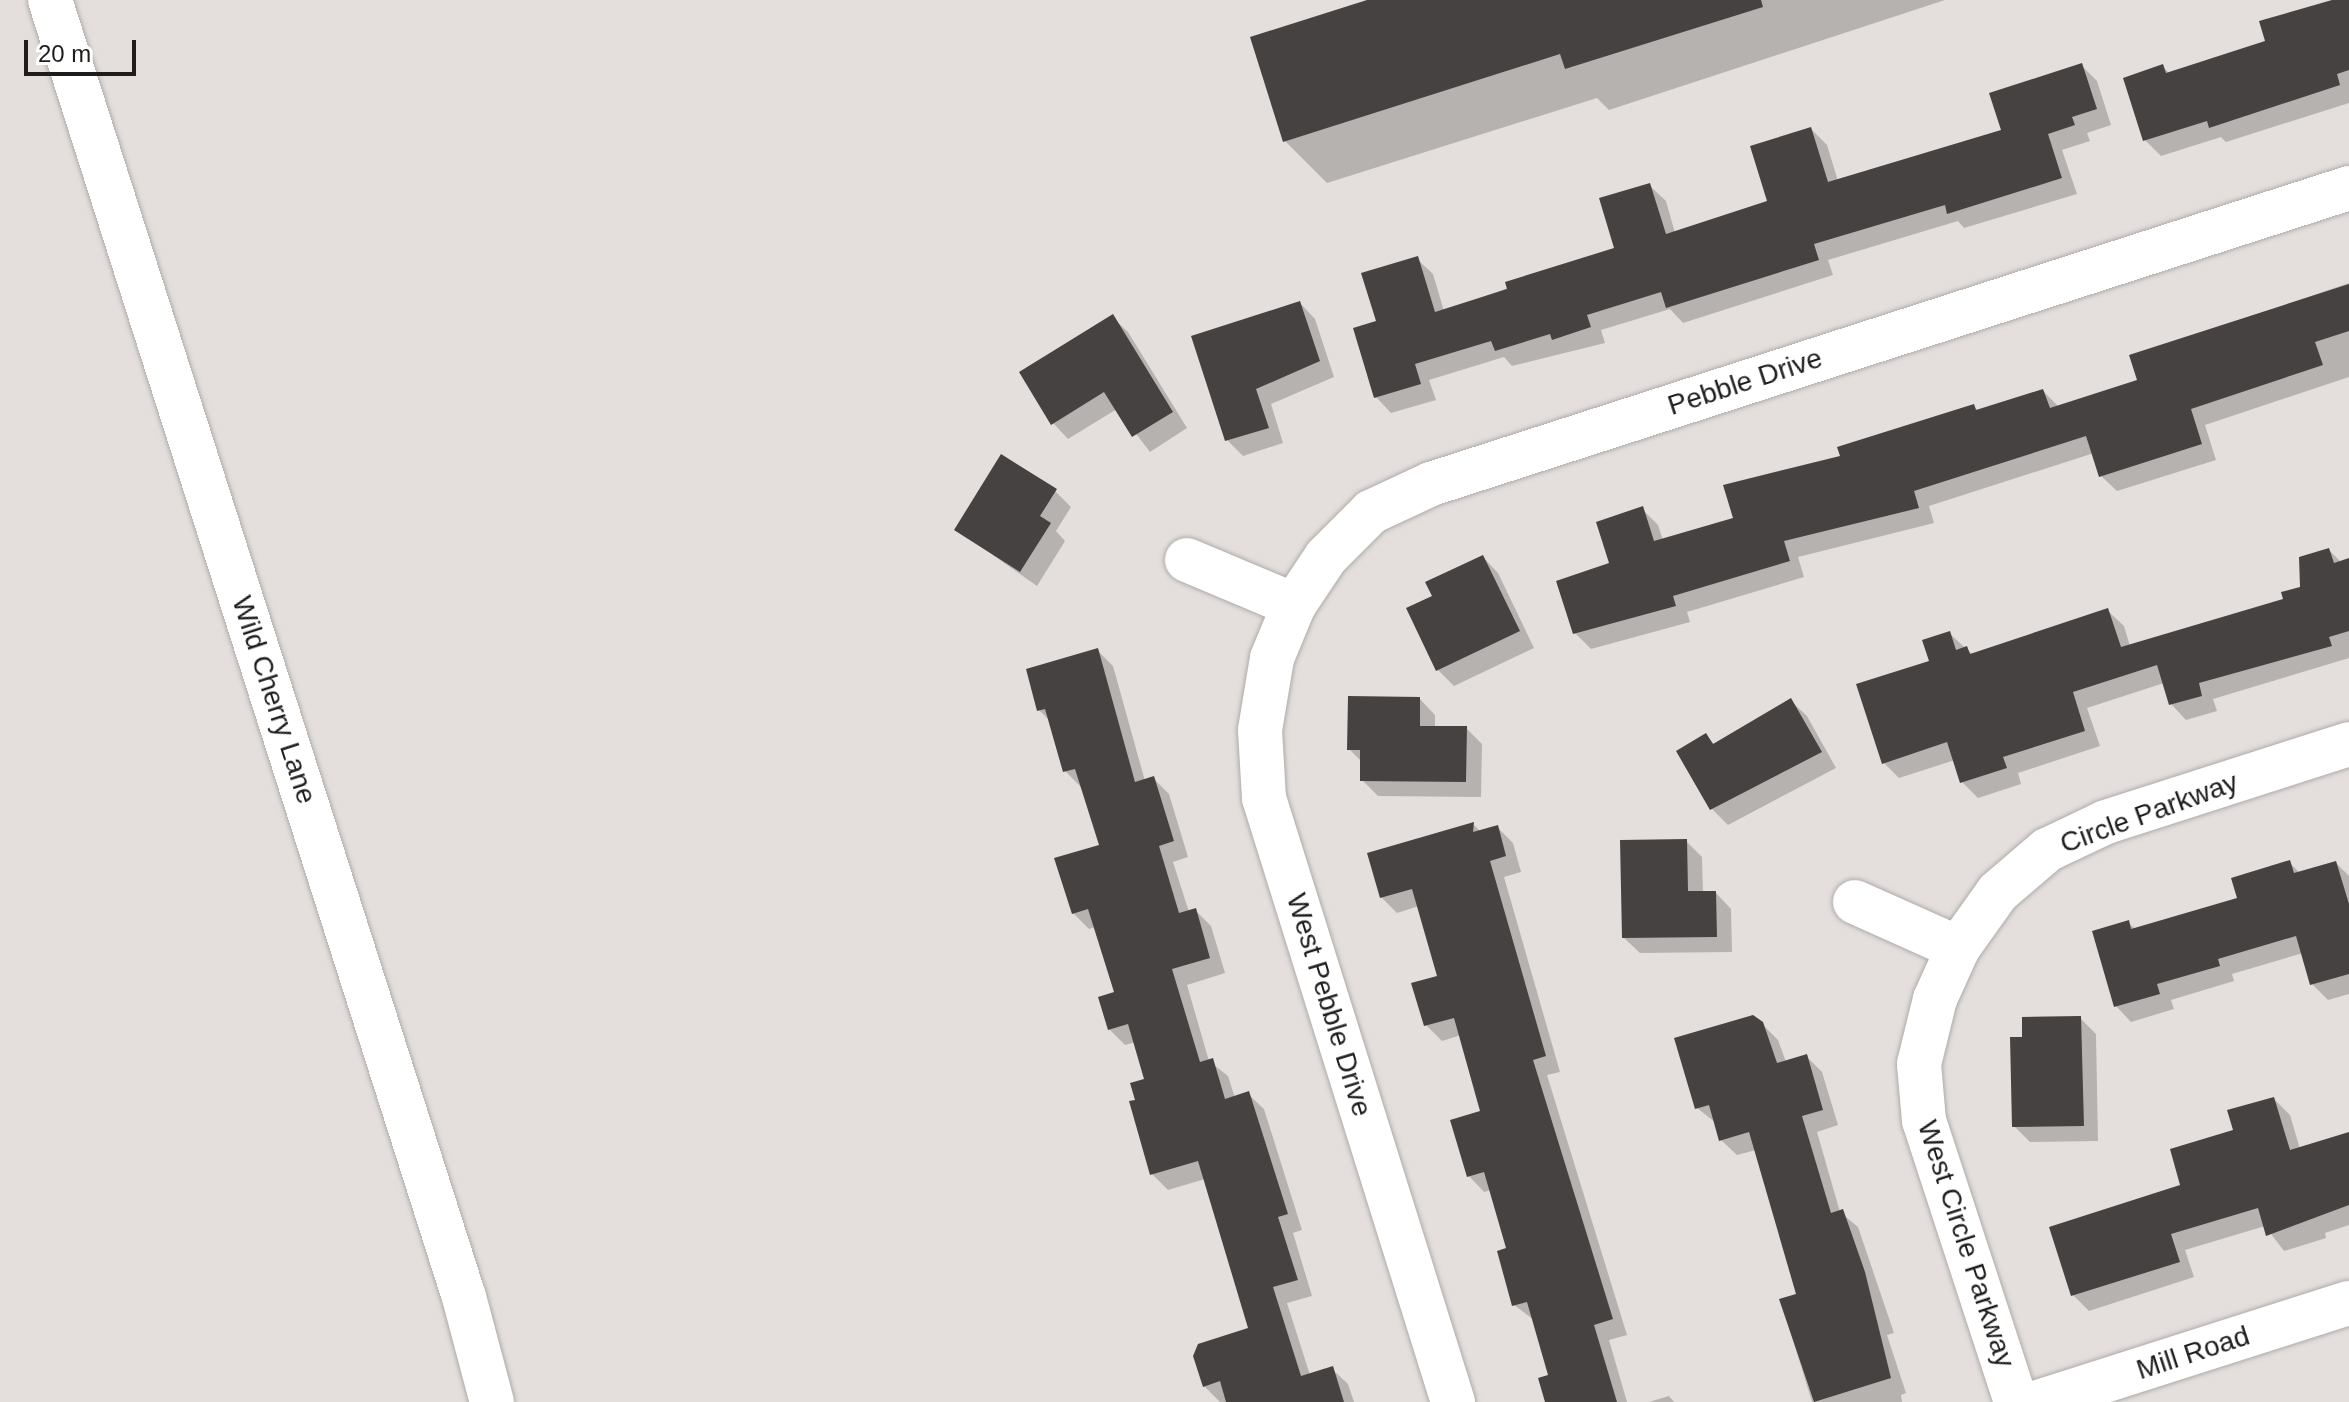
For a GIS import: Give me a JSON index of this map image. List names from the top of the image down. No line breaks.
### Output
{"streets":{"street":["Pebble Drive","Wild Cherry Lane","Circle Parkway","West Pebble Drive","West Circle Parkway","Mill Road"]},"crossings":[["Pebble Drive","West Pebble Drive"],["Circle Parkway","West Circle Parkway"]],"scale_bar":"20 m"}
